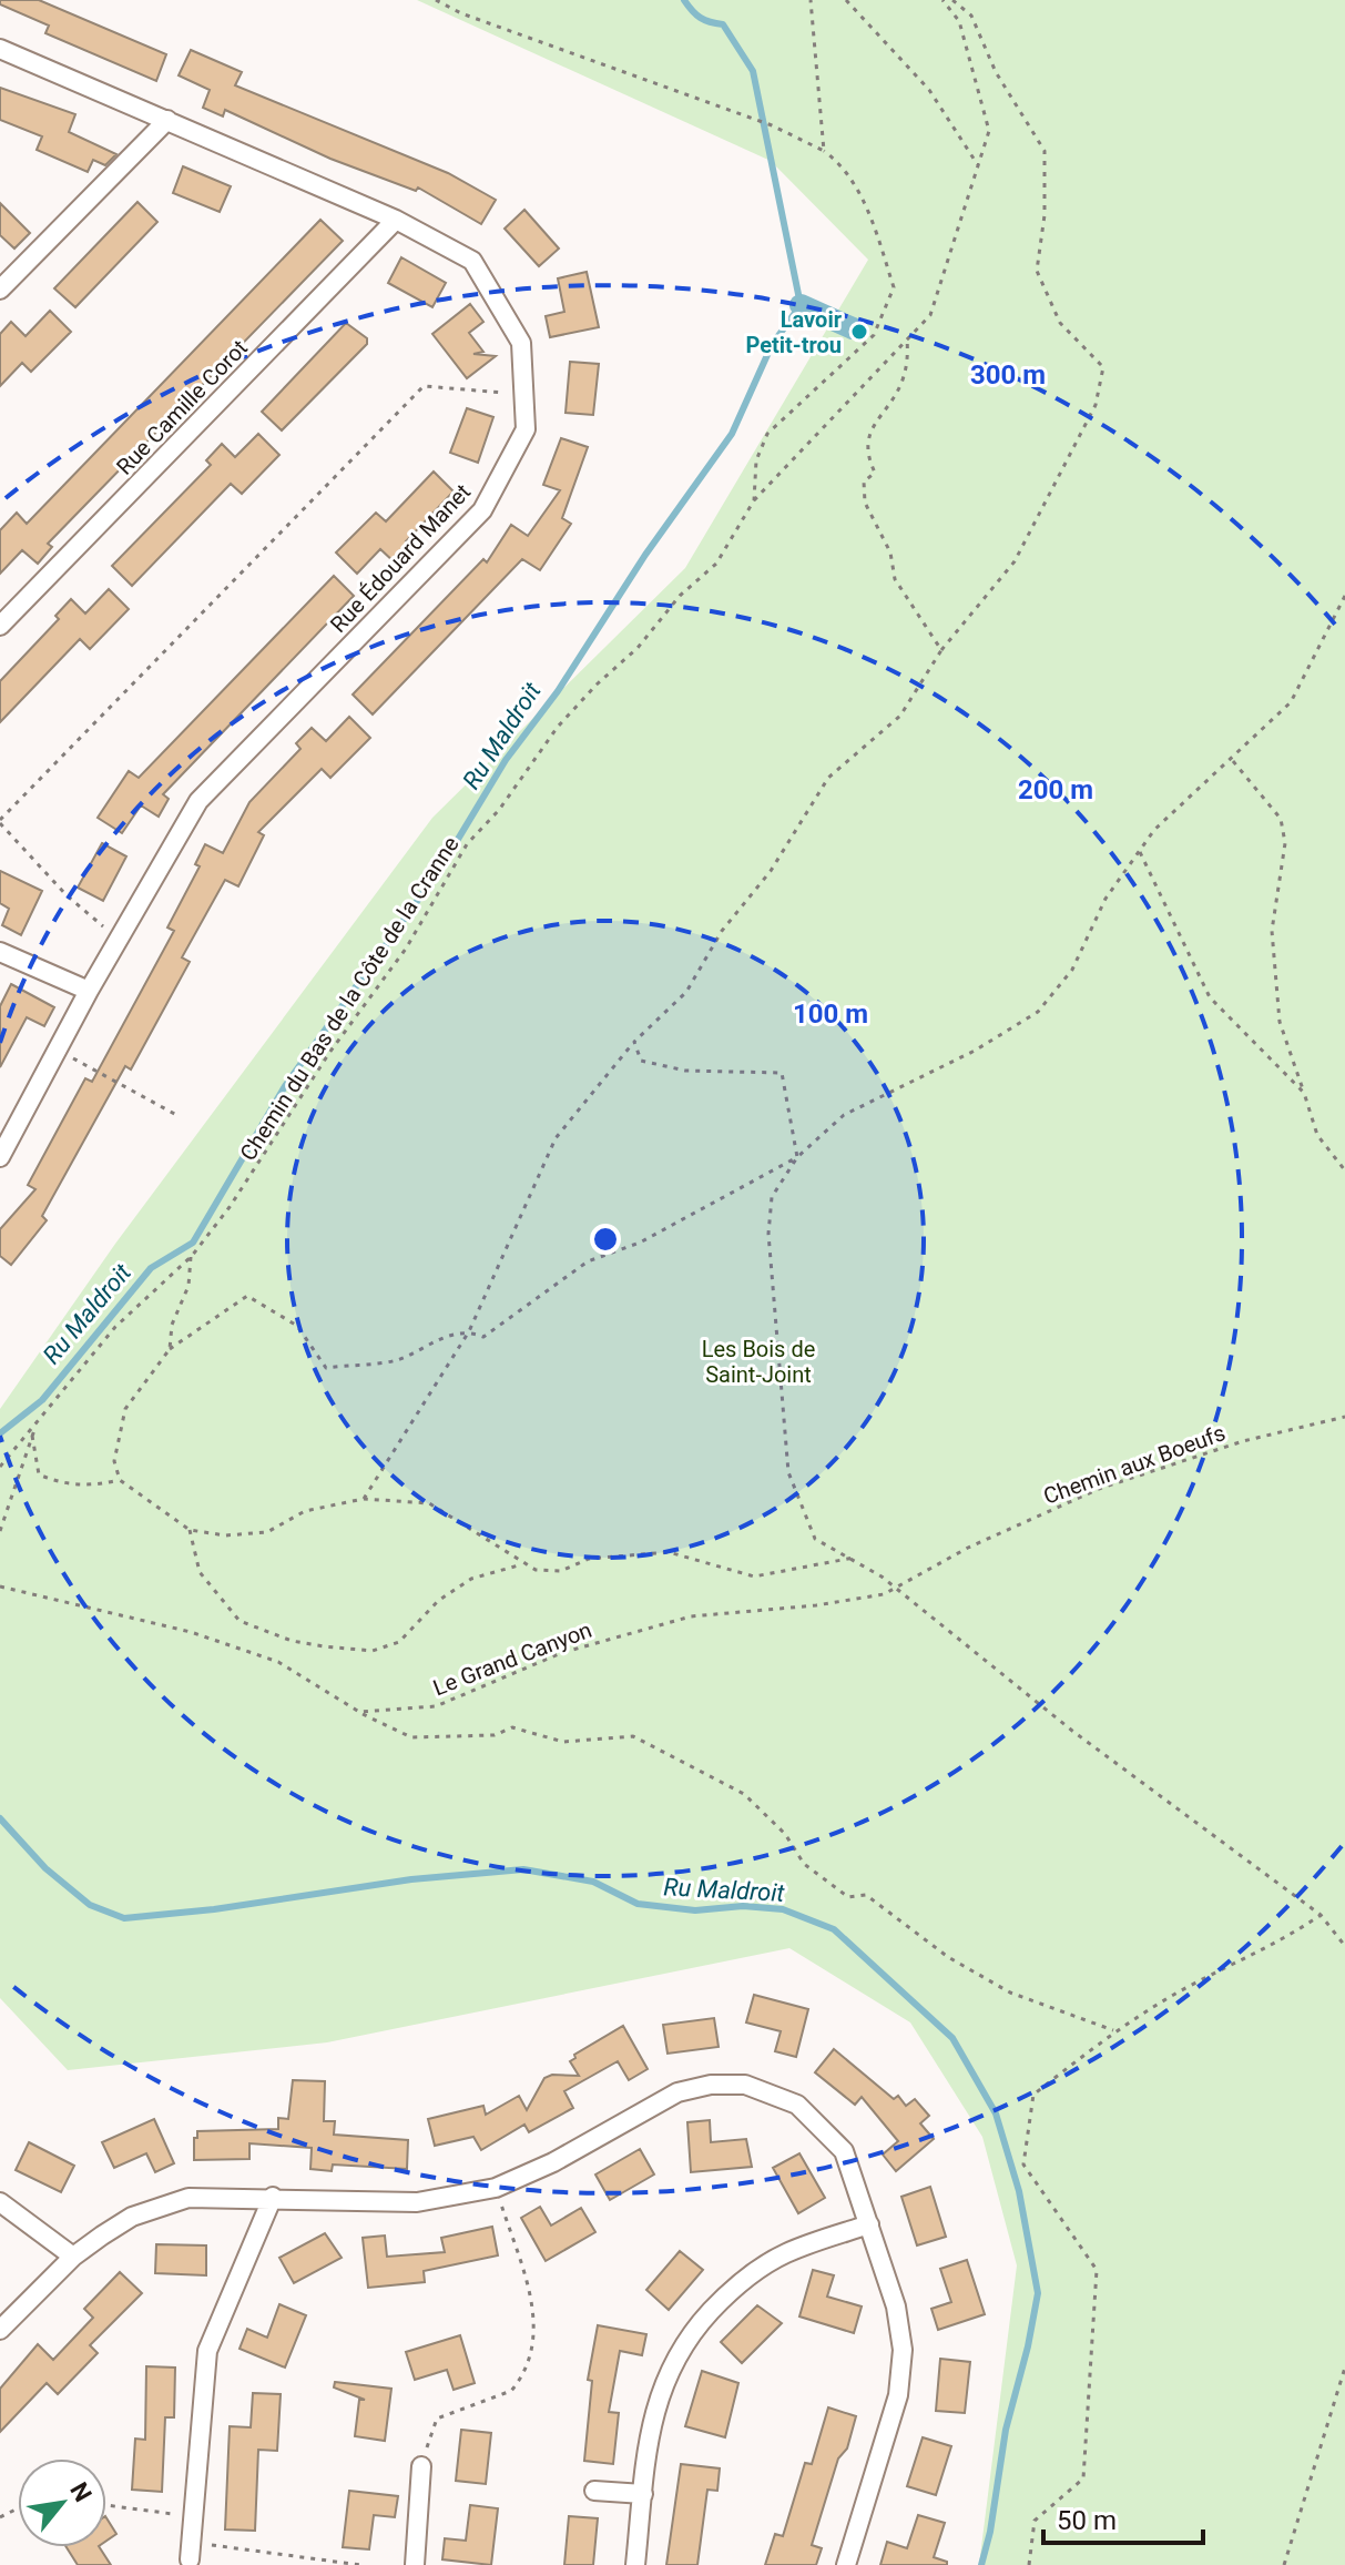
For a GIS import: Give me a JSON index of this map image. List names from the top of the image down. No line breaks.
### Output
{"streets":{"street":["Rue Camille Corot","Rue Édouard Manet"],"path":["Chemin du Bas de la Côte de la Cranne","Chemin aux Boeufs","Le Grand Canyon"]},"crossings":[["Rue Camille Corot","Rue Édouard Manet"],["Chemin aux Boeufs","Le Grand Canyon"]],"water":["Ru Maldroit"],"parks":["Les Bois de Saint-Joint"],"places":["Lavoir Petit-trou"],"scale_bar":"50 m","north":"top right","rings":["300 m","200 m","100 m"]}
